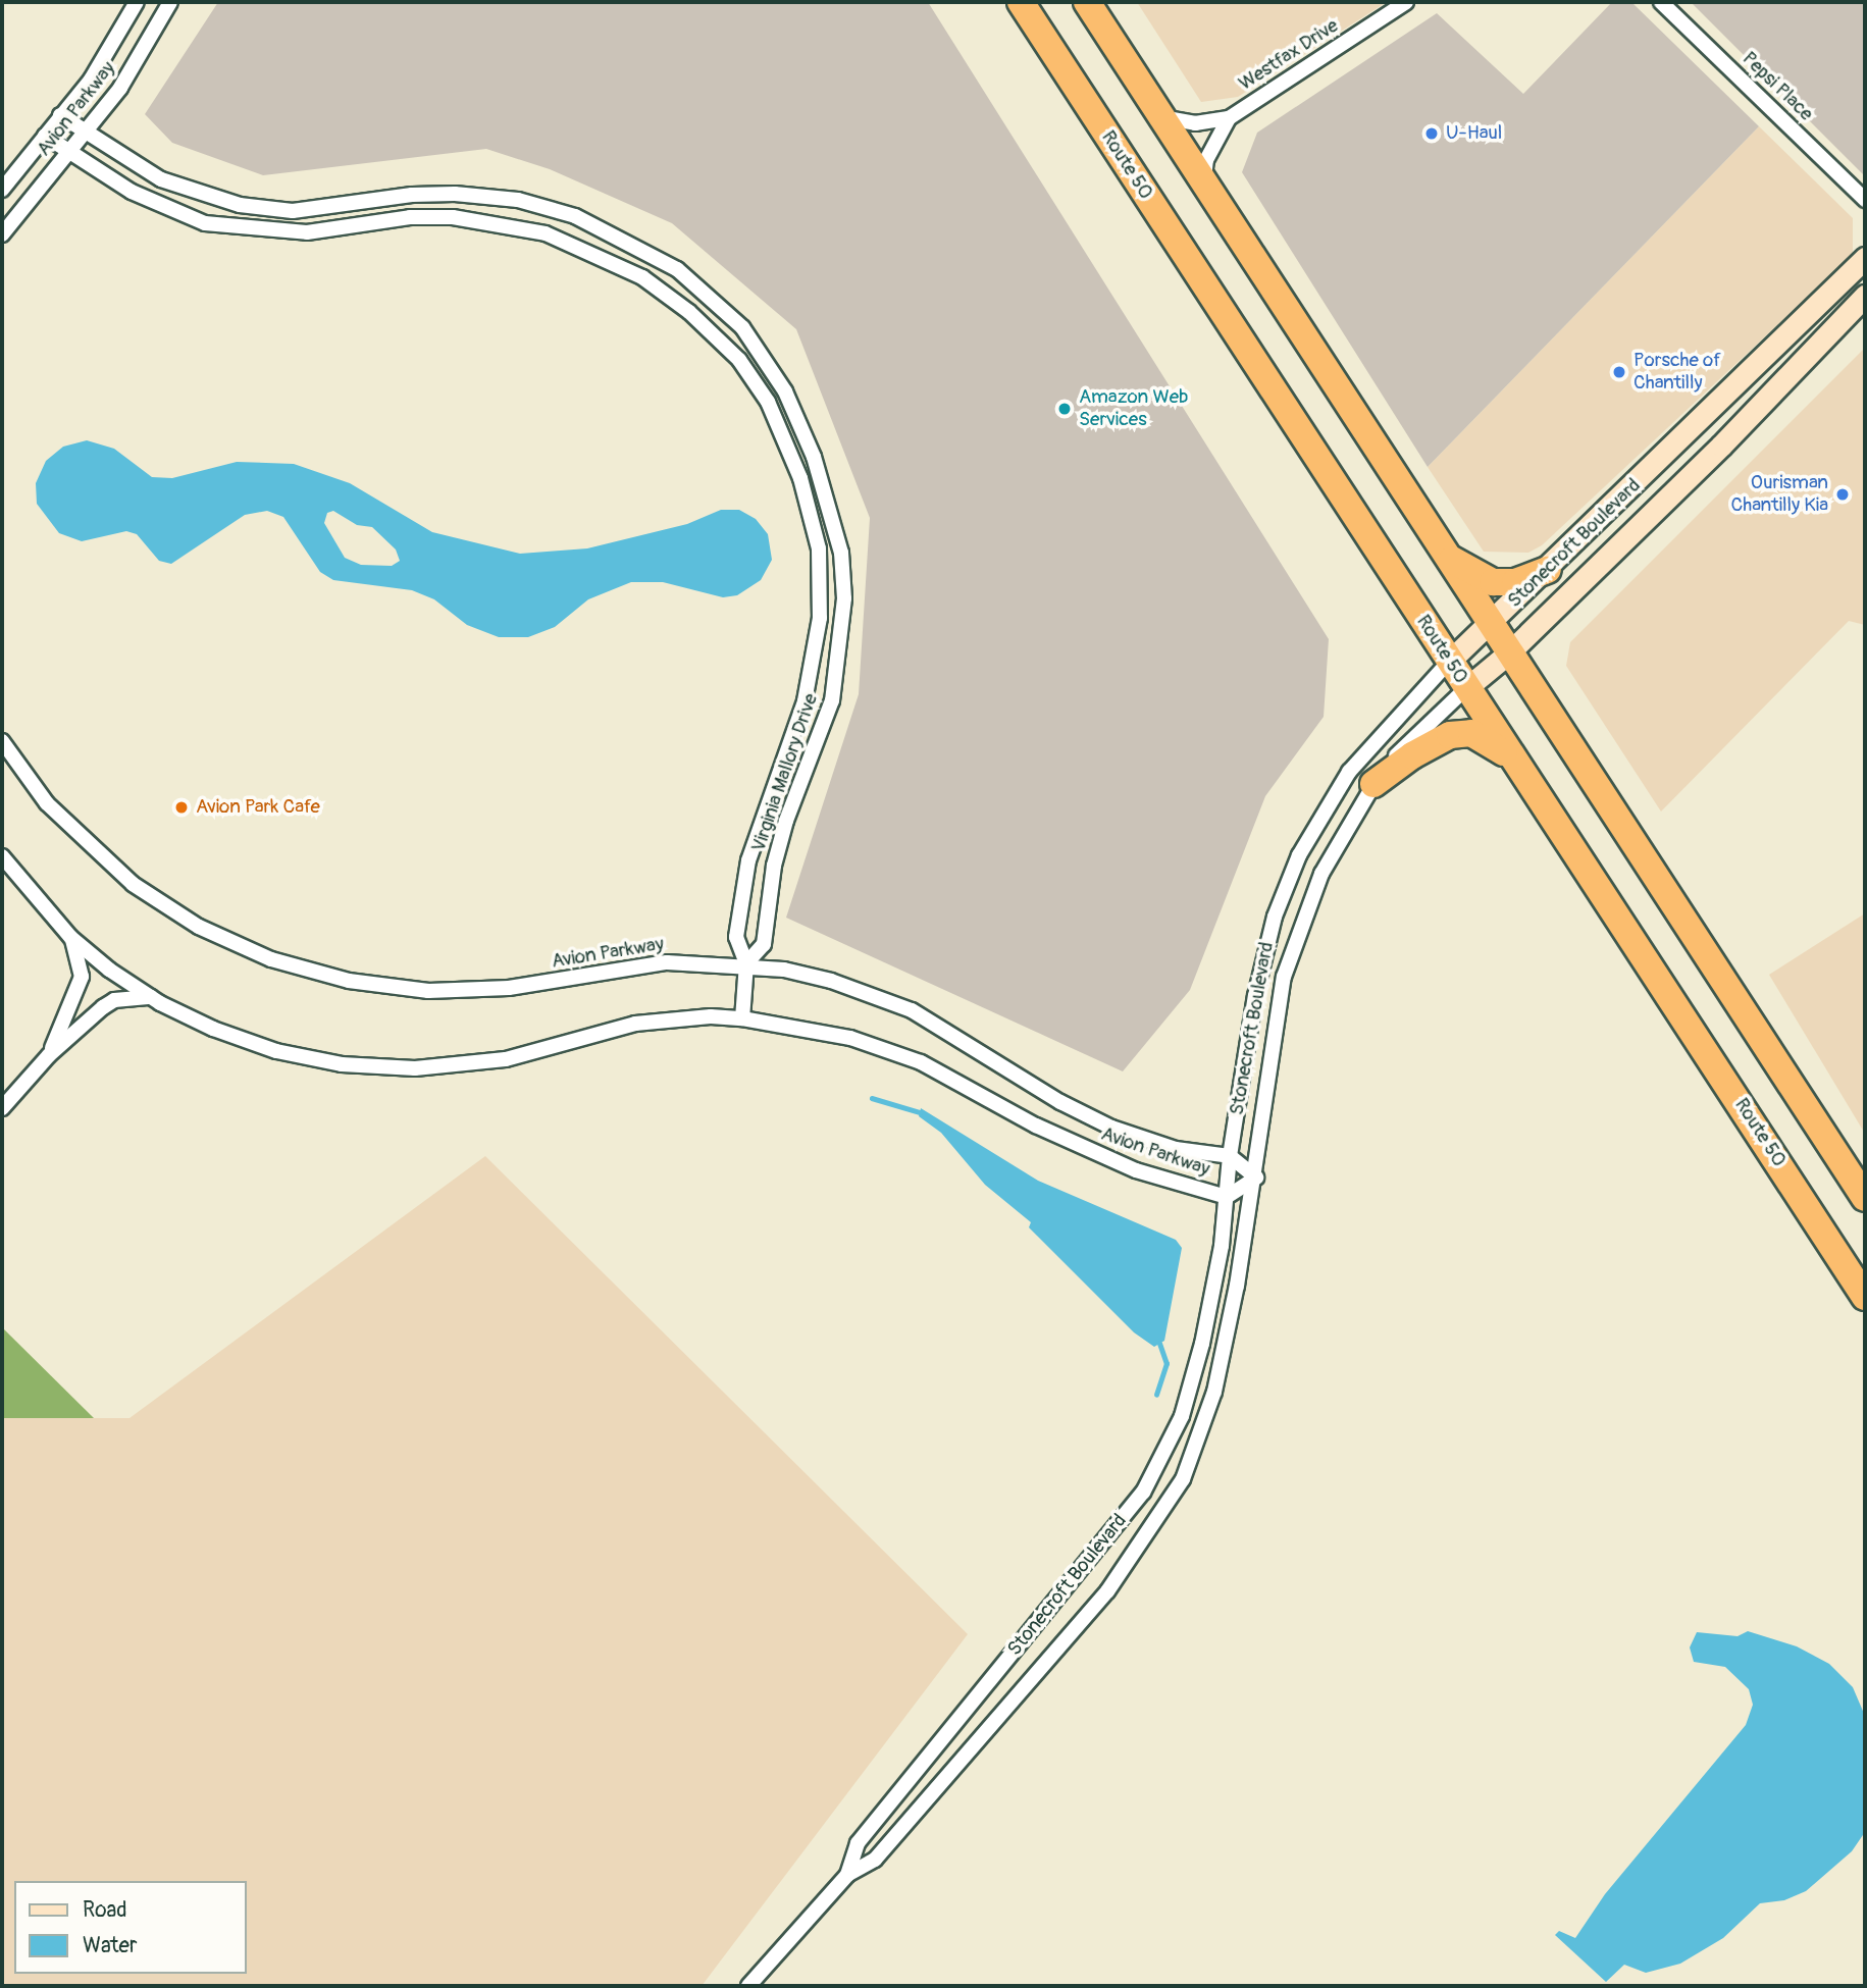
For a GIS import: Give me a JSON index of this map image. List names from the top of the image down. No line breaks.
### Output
{"streets":{"highway":["Route 50"],"main road":["Stonecroft Boulevard"],"street":["Westfax Drive","Pepsi Place","Avion Parkway","Virginia Mallory Drive"]},"crossings":[["Avion Parkway","Stonecroft Boulevard"],["Avion Parkway","Virginia Mallory Drive"],["Route 50","Stonecroft Boulevard"]],"places":["U-Haul","Porsche of Chantilly","Amazon Web Services","Ourisman Chantilly Kia","Avion Park Cafe"],"legend":["Road","Water"]}
